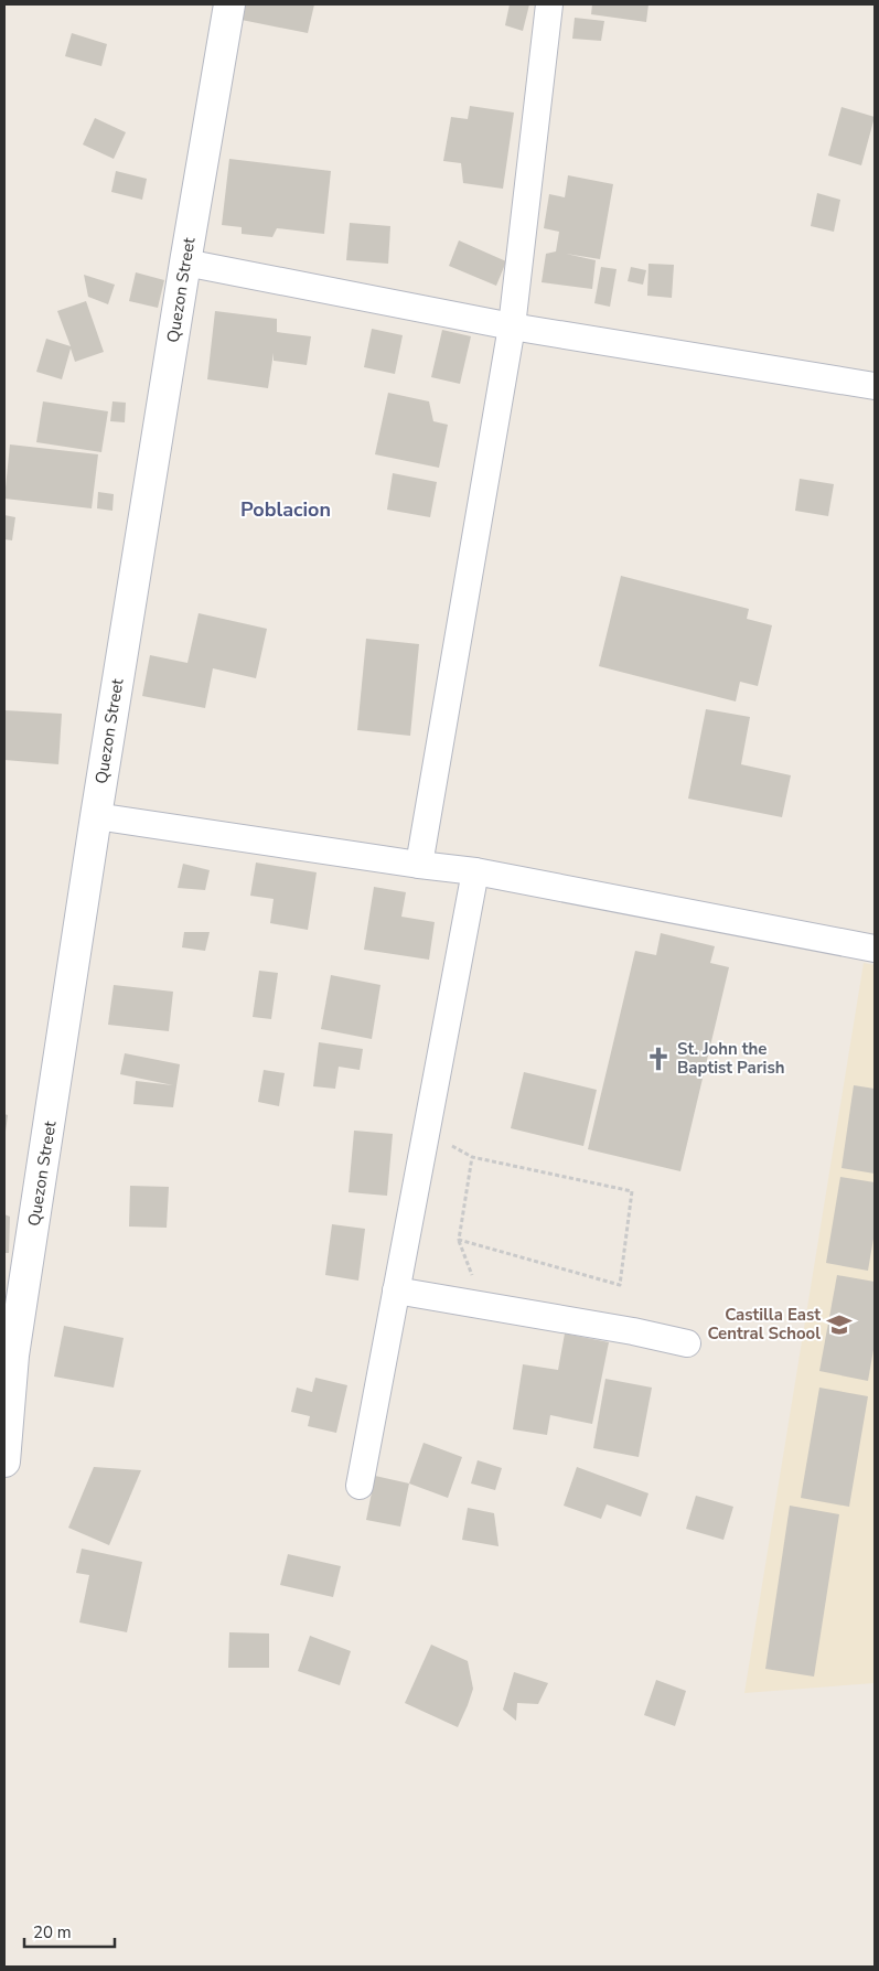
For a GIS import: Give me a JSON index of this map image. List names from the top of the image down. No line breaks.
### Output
{"streets":{"street":["Quezon Street"]},"districts":["Poblacion"],"places":{"church":["St. John the Baptist Parish"],"school or university":["Castilla East Central School"]},"scale_bar":"20 m"}
